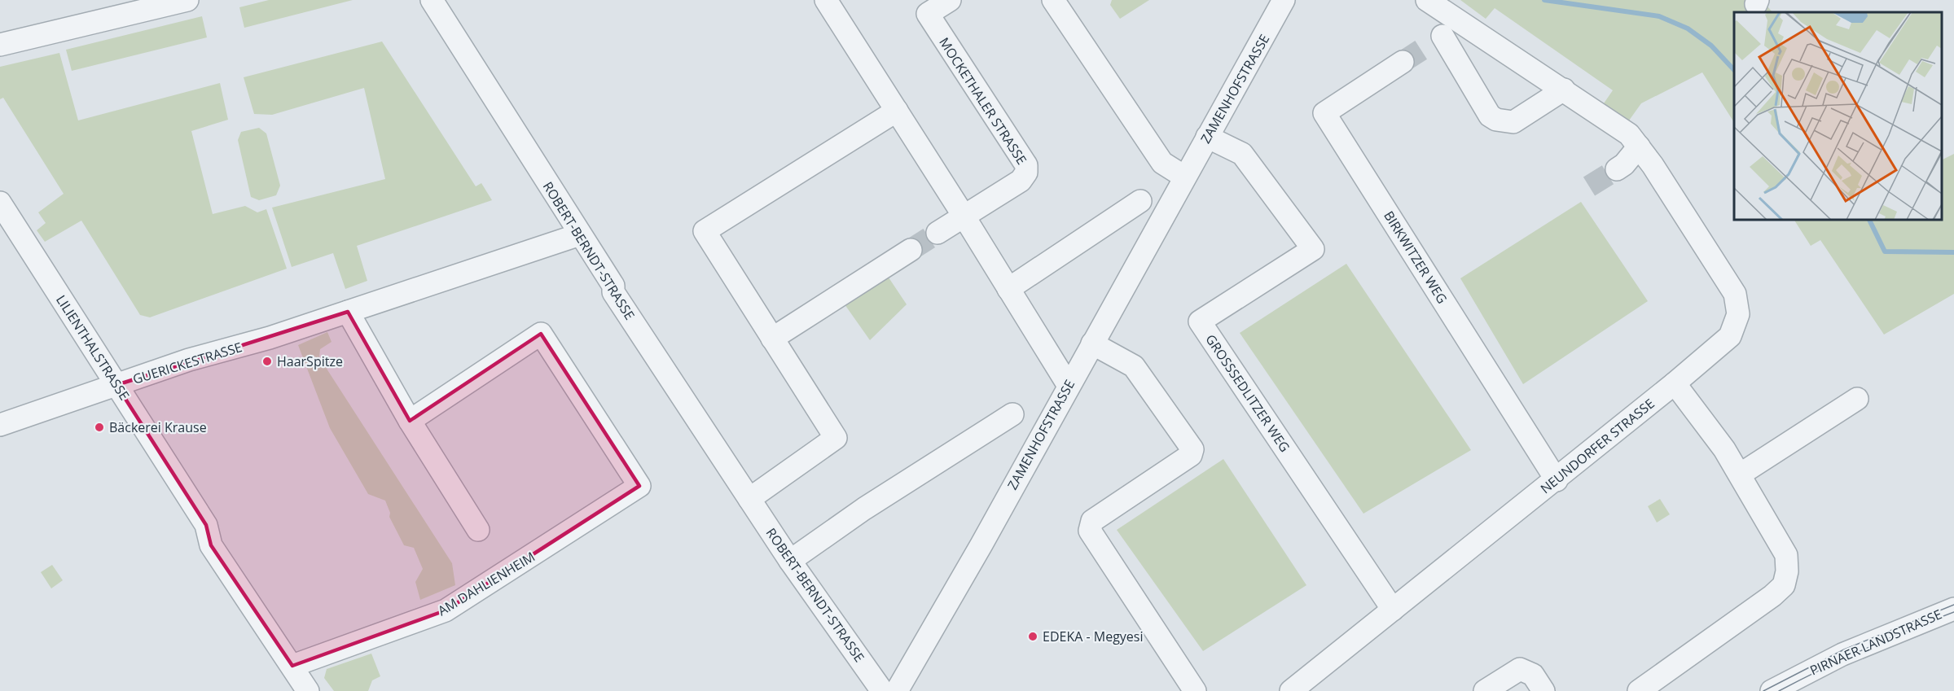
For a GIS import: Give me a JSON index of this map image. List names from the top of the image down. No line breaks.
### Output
{"streets":{"street":["ZAMENHOFSTRASSE","MOCKETHALER STRASSE","ROBERT-BERNDT-STRASSE","BIRKWITZER WEG","LILIENTHALSTRASSE","GUERICKESTRASSE","GROSSSEDLITZER WEG","NEUNDORFER STRASSE","AM DAHLIENHEIM","PIRNAER LANDSTRASSE"]},"crossings":[["ZAMENHOFSTRASSE","GROSSSEDLITZER WEG"],["ROBERT-BERNDT-STRASSE","GUERICKESTRASSE"],["BIRKWITZER WEG","NEUNDORFER STRASSE"],["LILIENTHALSTRASSE","GUERICKESTRASSE"],["LILIENTHALSTRASSE","AM DAHLIENHEIM"],["GROSSSEDLITZER WEG","NEUNDORFER STRASSE"]],"places":["HaarSpitze","Bäckerei Krause","EDEKA - Megyesi"]}
